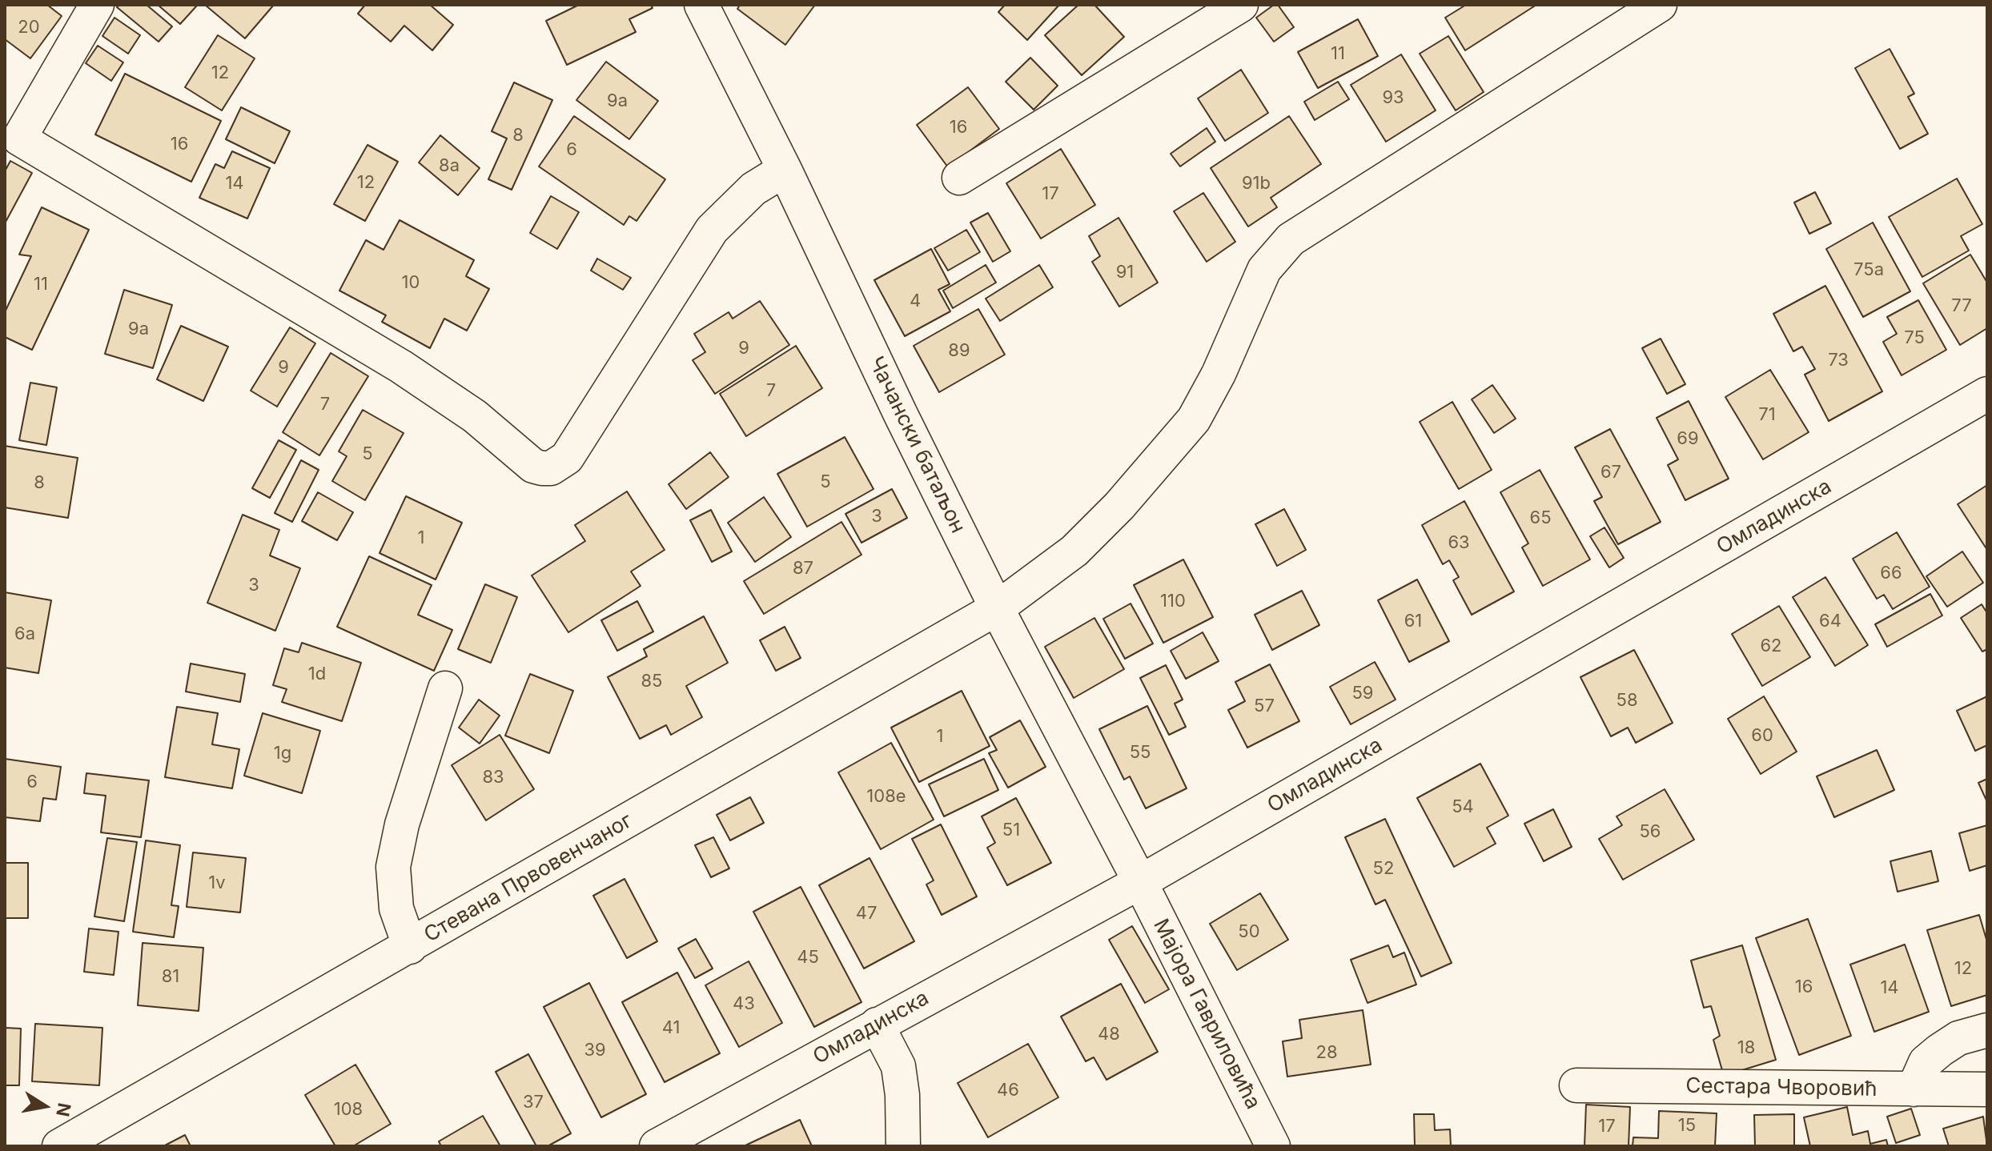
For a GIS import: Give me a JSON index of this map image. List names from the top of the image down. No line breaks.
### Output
{"streets":{"street":["Чачански батаљон","Омладинска","Стевана Првовенчаног","Мајора Гавриловића","Сестара Чворовић"]},"crossings":[["Чачански батаљон","Омладинска"],["Чачански батаљон","Стевана Првовенчаног"],["Чачански батаљон","Мајора Гавриловића"],["Омладинска","Мајора Гавриловића"]],"house_numbers":["20","11","12","93","9a","16","8","16","6","8a","12","14","91b","17","75a","91","10","11","4","77","9a","75","9","89","73","9","7","7","71","69","5","67","5","8","3","65","1","63","87","66","3","110","61","64","6a","62","1d","85","59","58","57","60","1","55","1g","83","6","108e","54","51","56","52","1v","47","50","45","12","81","16","14","43","41","48","18","39","28","46","37","108","15","17"],"north":"right"}
